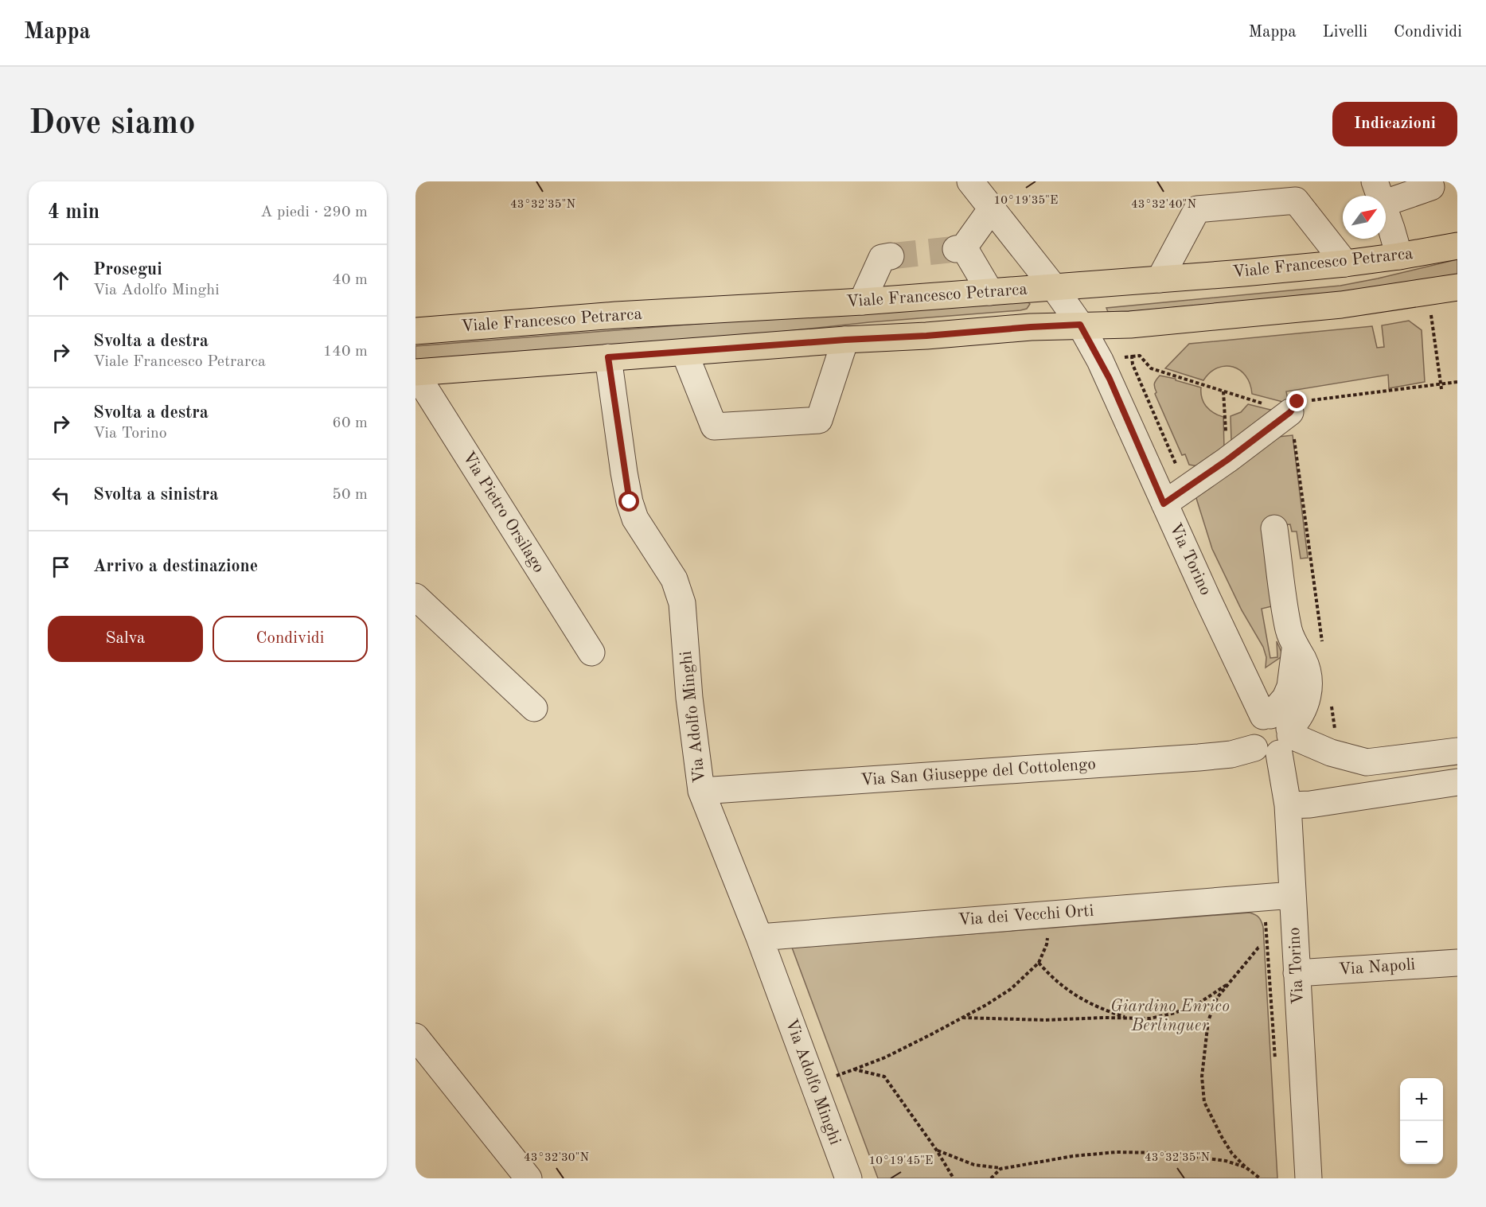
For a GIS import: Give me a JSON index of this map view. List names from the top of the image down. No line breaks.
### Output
{"streets":{"main road":["Viale Francesco Petrarca"],"street":["Via Pietro Orsilago","Via Torino","Via Adolfo Minghi","Via San Giuseppe del Cottolengo","Via dei Vecchi Orti","Via Napoli"]},"crossings":[["Viale Francesco Petrarca","Via Torino"],["Via Torino","Via San Giuseppe del Cottolengo"],["Via Torino","Via dei Vecchi Orti"],["Via Torino","Via Napoli"],["Via Adolfo Minghi","Via San Giuseppe del Cottolengo"],["Via Adolfo Minghi","Via dei Vecchi Orti"]],"parks":["Giardino Enrico Berlinguer"],"north":"top right","page":{"header":"Mappa","nav":["Mappa","Livelli","Condividi"],"buttons":["Indicazioni",["Salva","Condividi"]],"title":"Dove siamo","heading":["4 min","A piedi · 290 m"],"list":[["Prosegui","Via Adolfo Minghi","40 m"],["Svolta a destra","Viale Francesco Petrarca","140 m"],["Svolta a destra","Via Torino","60 m"],["Svolta a sinistra","50 m"],"Arrivo a destinazione"],"map_buttons":["+","−"]},"coordinates":["10°19'35\"E","43°32'35\"N","43°32'40\"N","43°32'30\"N","10°19'45\"E"]}
